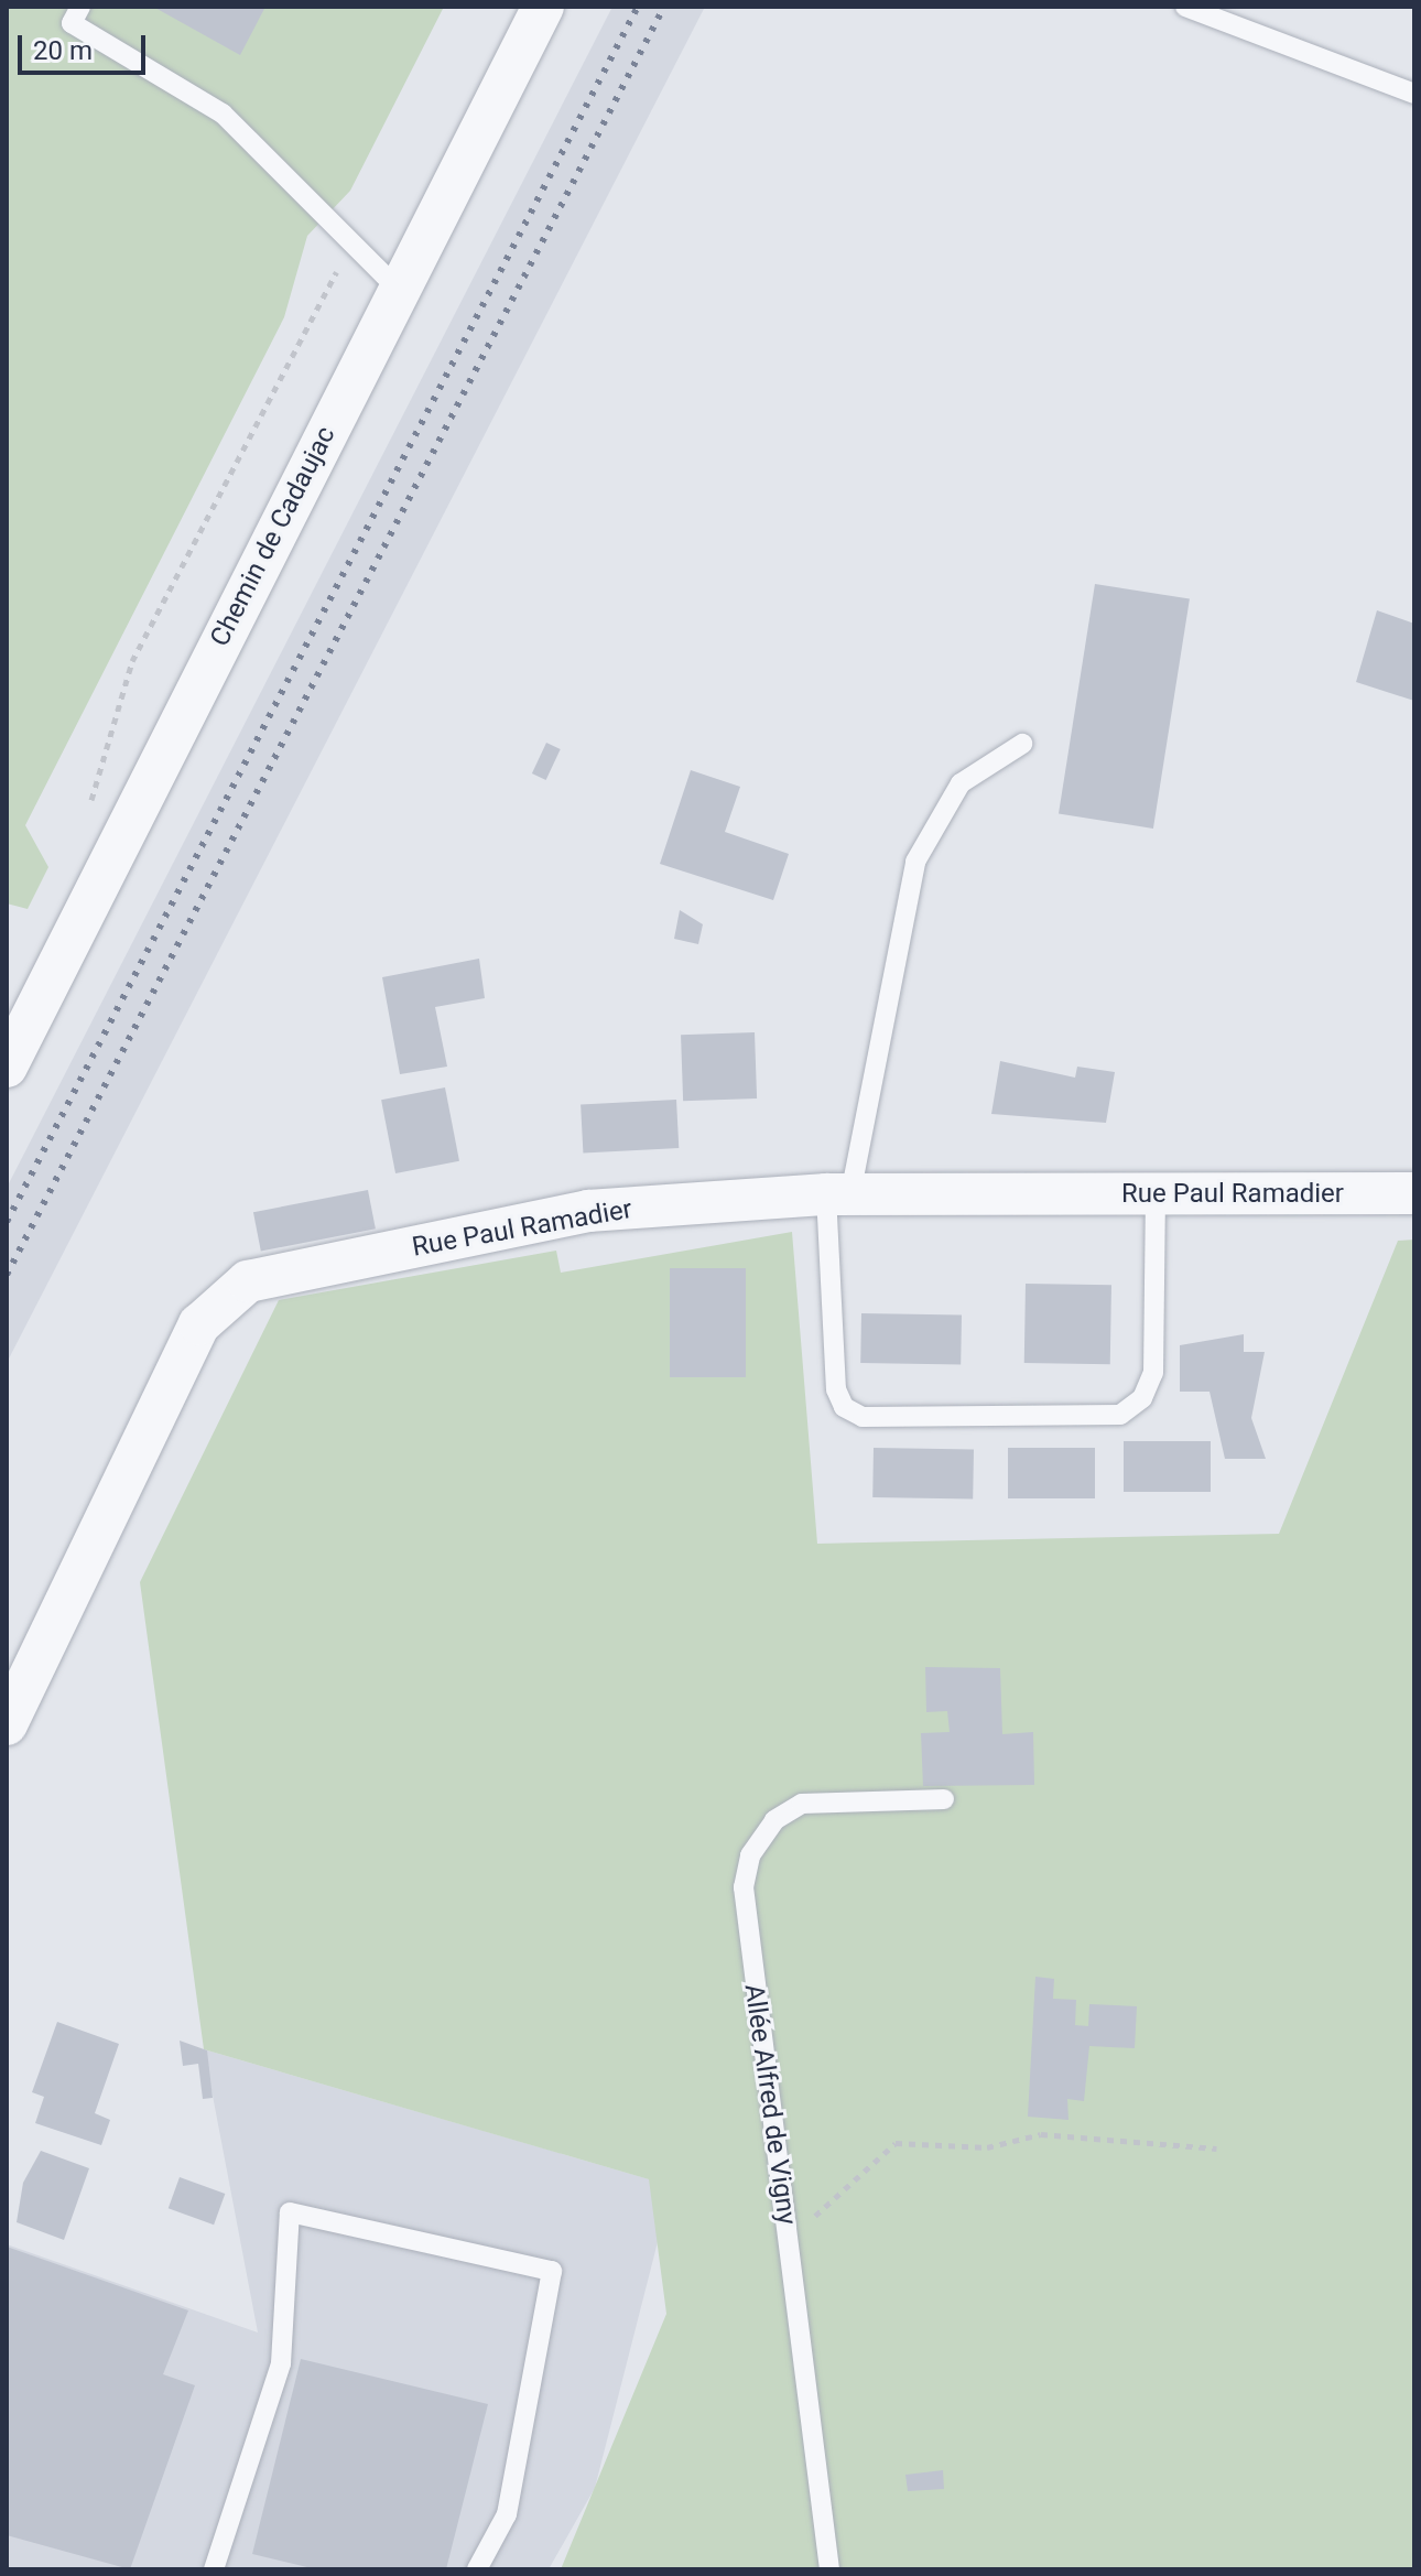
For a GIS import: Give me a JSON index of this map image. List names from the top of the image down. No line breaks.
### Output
{"streets":{"street":["Chemin de Cadaujac","Rue Paul Ramadier"],"lane":["Allée Alfred de Vigny"]},"scale_bar":"20 m"}
